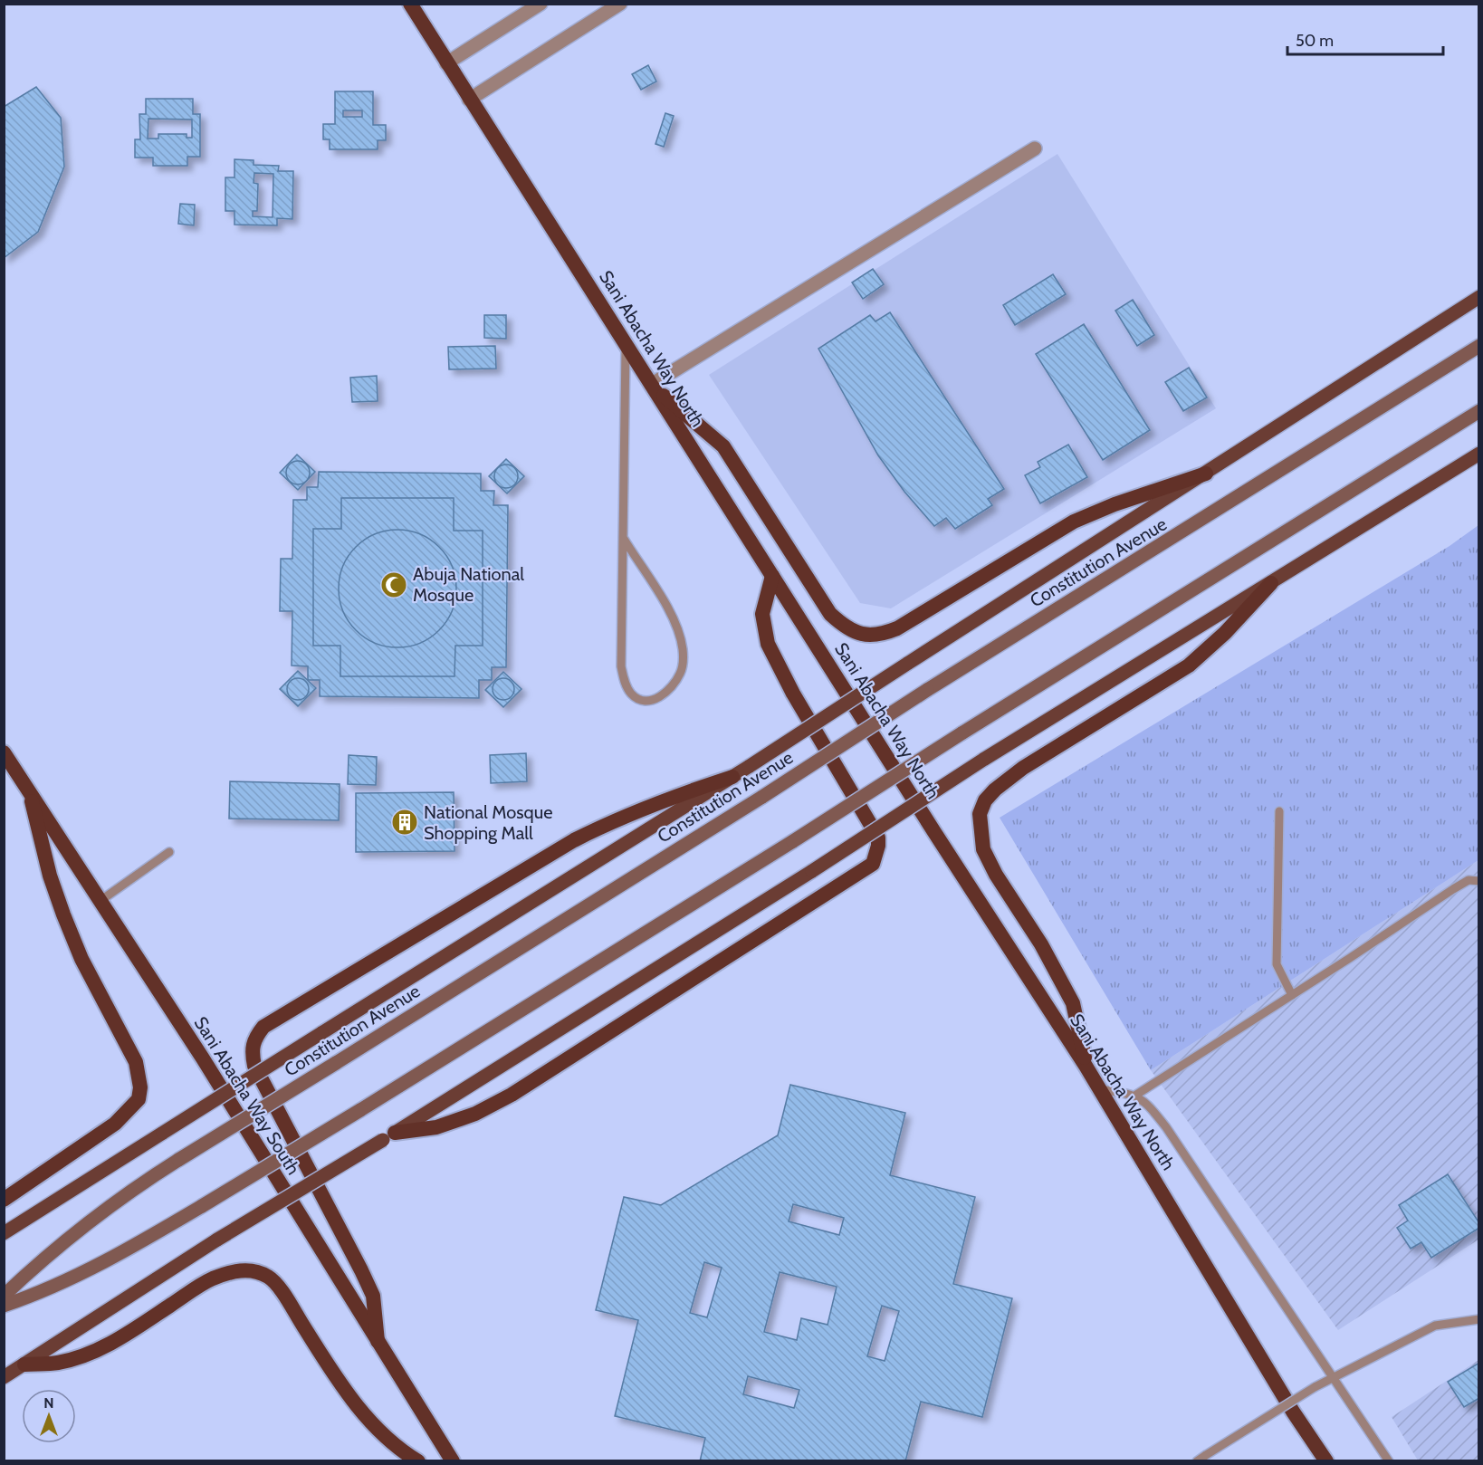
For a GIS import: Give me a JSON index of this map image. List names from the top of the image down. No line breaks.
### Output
{"streets":{"highway":["Sani Abacha Way North","Sani Abacha Way South"],"main road":["Constitution Avenue"]},"places":{"mosque":["Abuja National Mosque"],"building":["National Mosque Shopping Mall"]},"scale_bar":"50 m","north":"top"}
